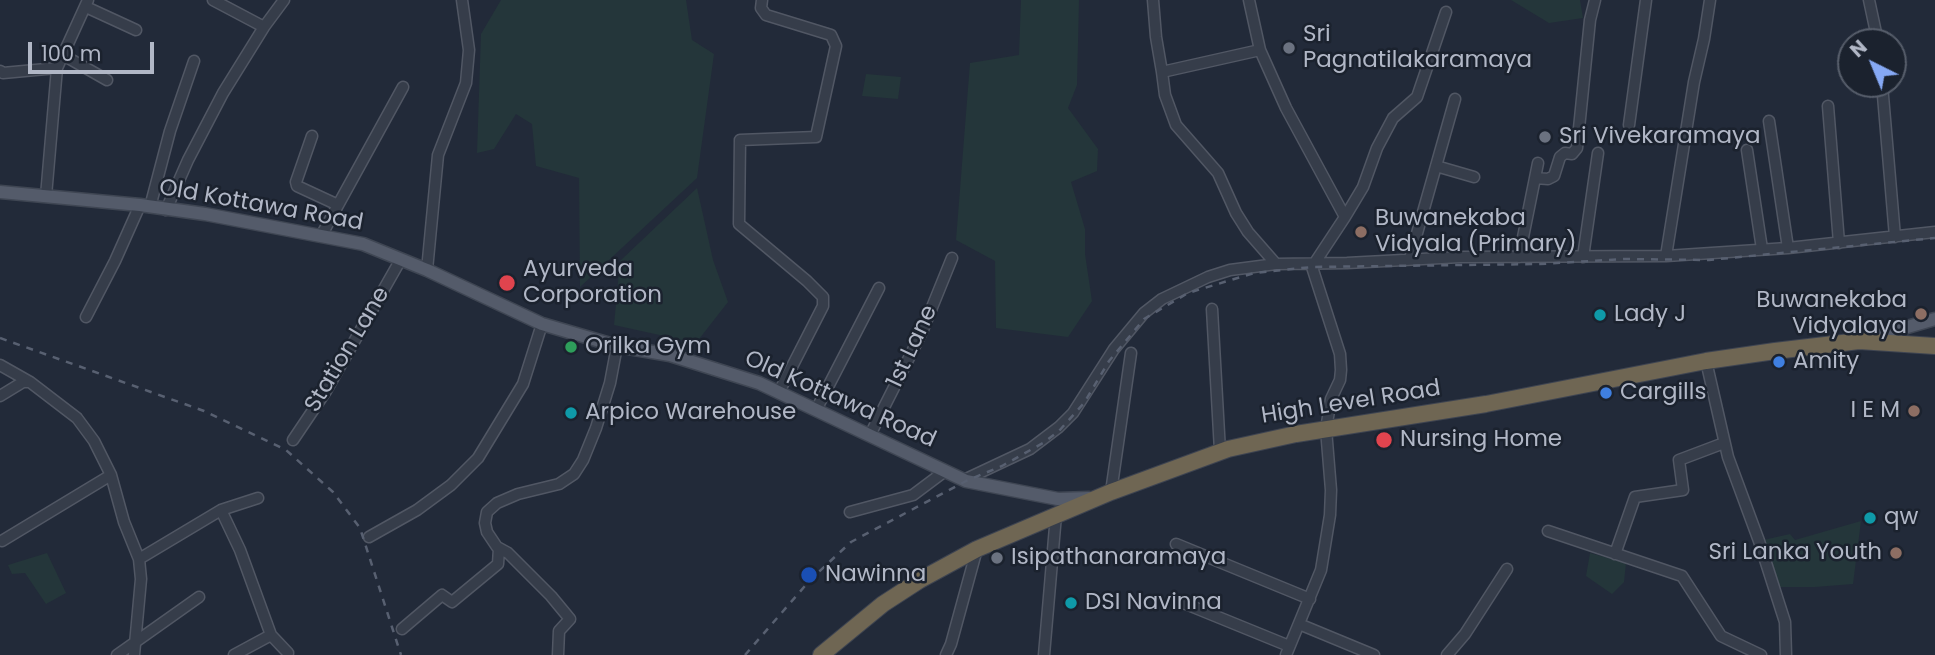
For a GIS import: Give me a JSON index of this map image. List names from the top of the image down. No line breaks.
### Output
{"streets":{"highway":["High Level Road"],"main road":["Old Kottawa Road"],"street":["1st Lane","Station Lane"]},"crossings":[["Old Kottawa Road","1st Lane"],["Old Kottawa Road","Station Lane"],["Old Kottawa Road","High Level Road"]],"places":["Sri Pagnatilakaramaya","Sri Vivekaramaya","Buwanekaba Vidyala (Primary)","Ayurveda Corporation","Buwanekaba Vidyalaya","Lady J","Orilka Gym","Amity","Cargills","I E M","Arpico Warehouse","Nursing Home","qw","Sri Lanka Youth","Isipathanaramaya","Nawinna","DSI Navinna"],"scale_bar":"100 m","north":"top left"}
